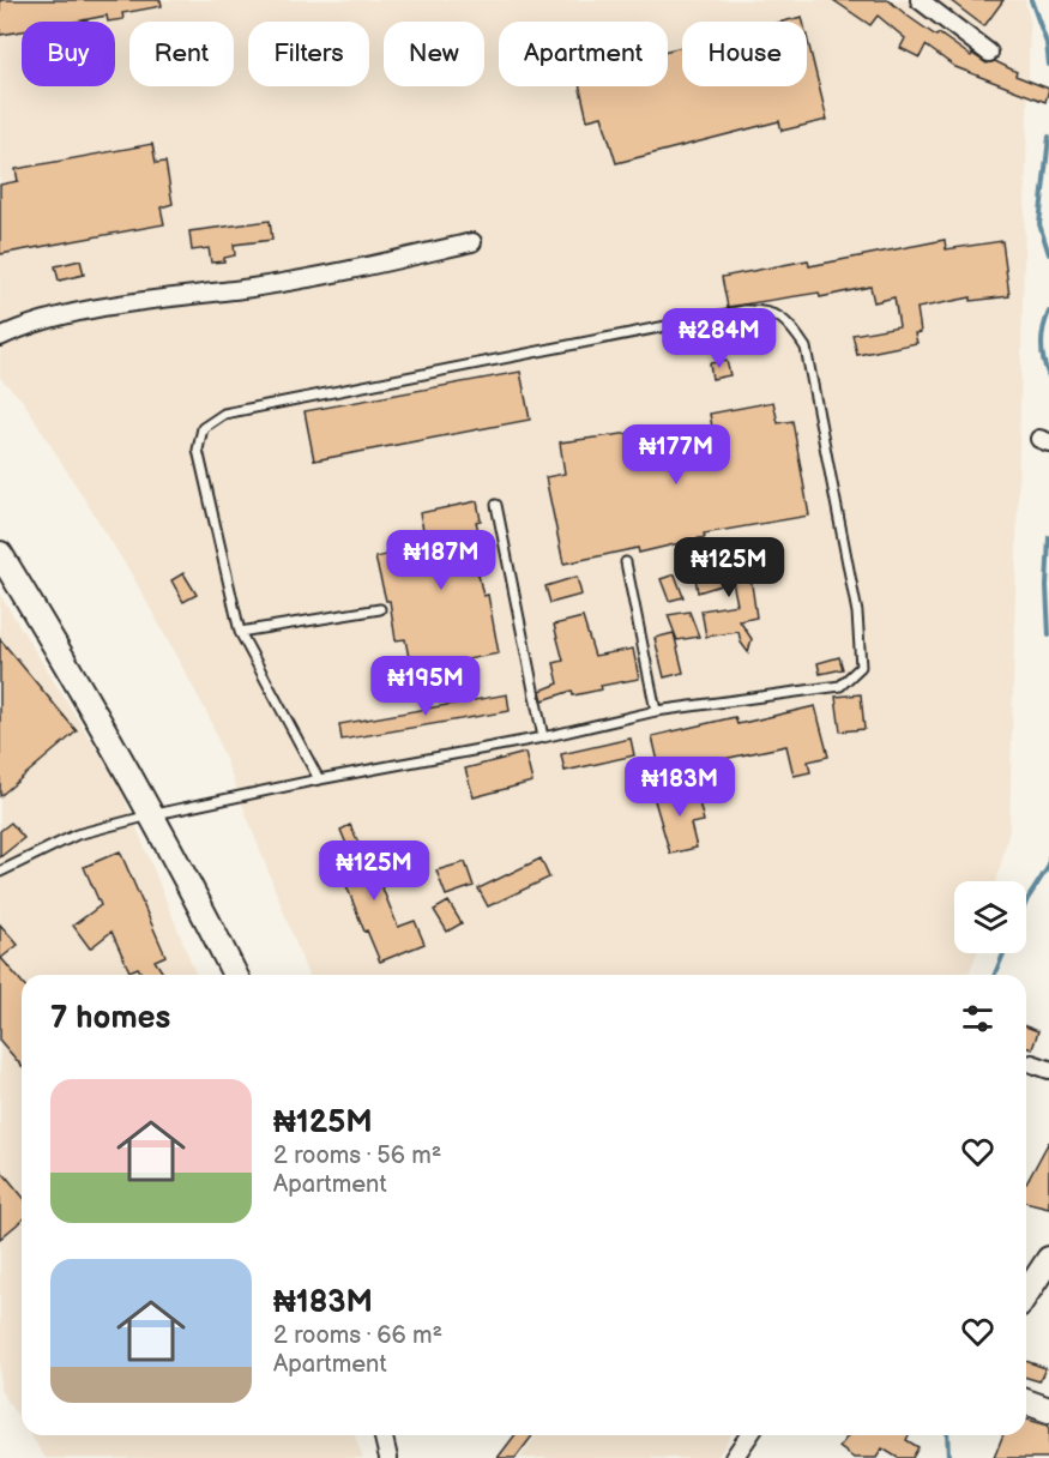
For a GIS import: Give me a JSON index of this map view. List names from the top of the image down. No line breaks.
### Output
{"page":{"chip":["Buy","Rent","Filters","New","Apartment","House"],"price":["₦284M","₦177M","₦187M","₦125M","₦195M","₦183M","₦125M"],"heading":"7 homes","list":[{"name":"₦125M","note":"2 rooms · 56 m² · Apartment"},{"name":"₦183M","note":"2 rooms · 66 m² · Apartment"}]}}
